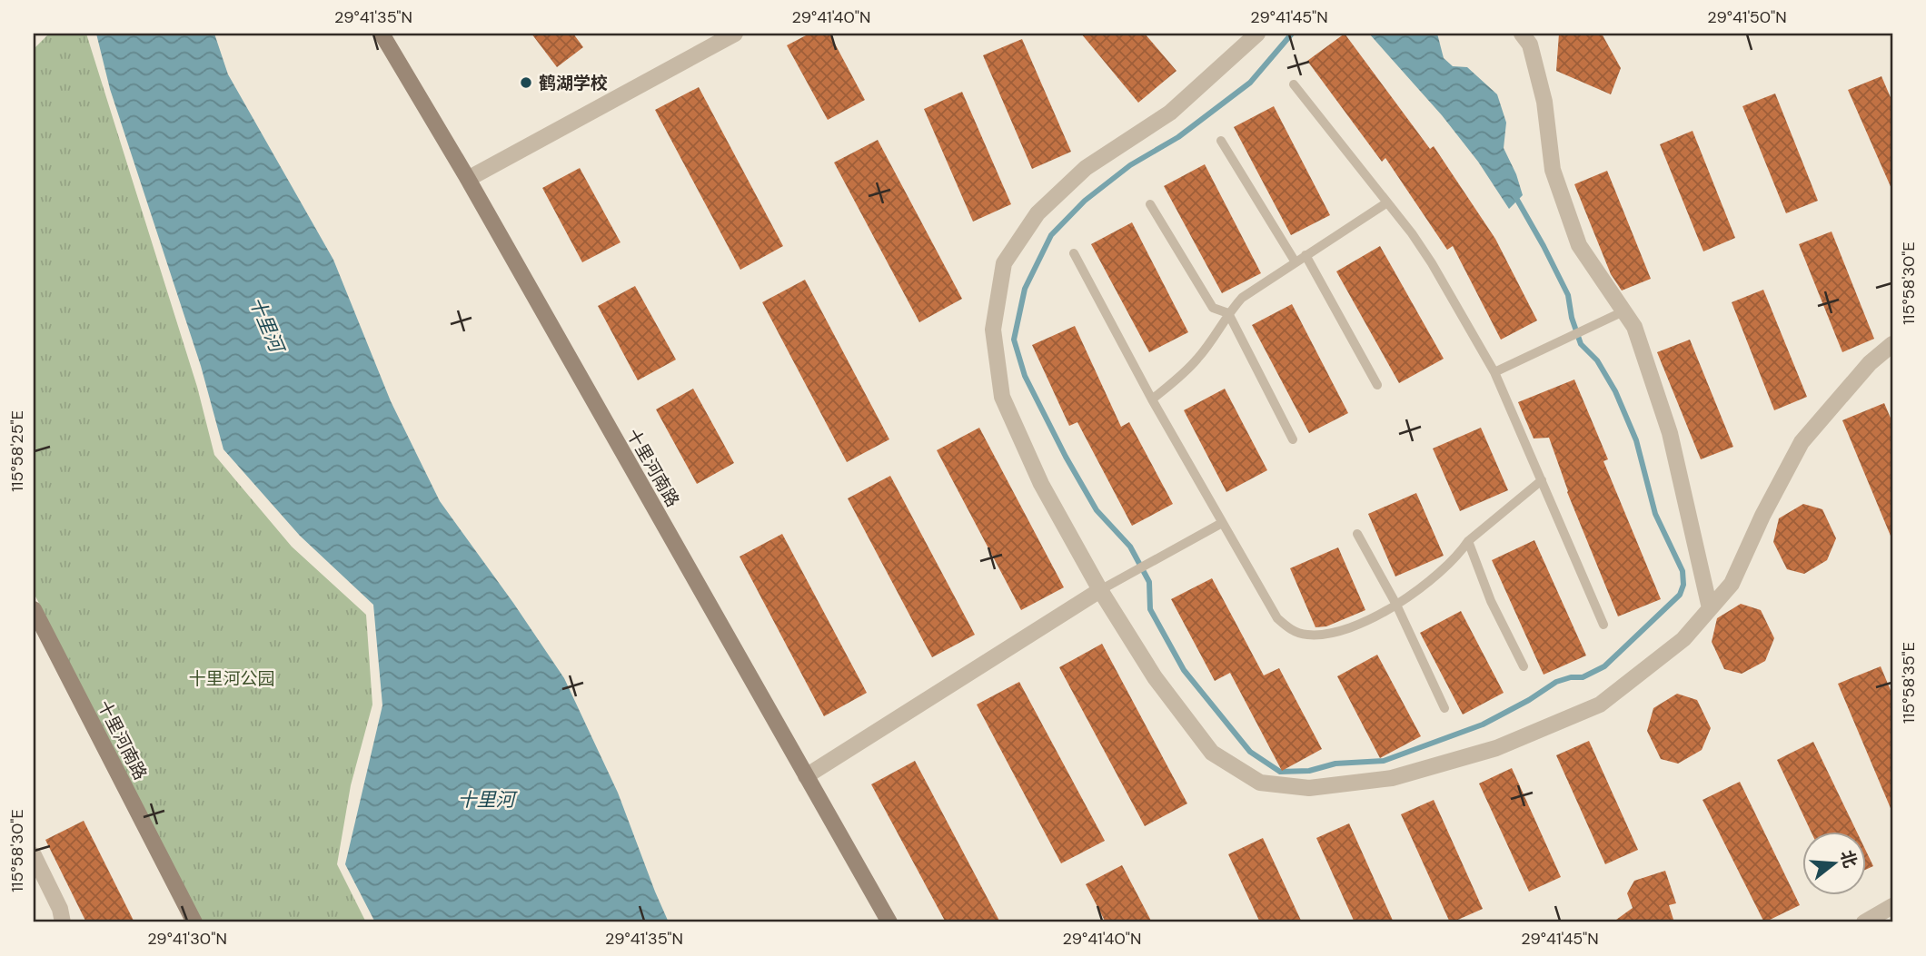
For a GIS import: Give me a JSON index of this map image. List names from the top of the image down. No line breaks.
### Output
{"streets":{"street":["十里河南路"]},"water":["十里河"],"parks":["十里河公园"],"places":["鹤湖学校"],"north":"right","coordinates":["29°41'35\"N","29°41'40\"N","29°41'45\"N","29°41'50\"N","115°58'30\"E","115°58'25\"E","115°58'35\"E","29°41'30\"N"]}
